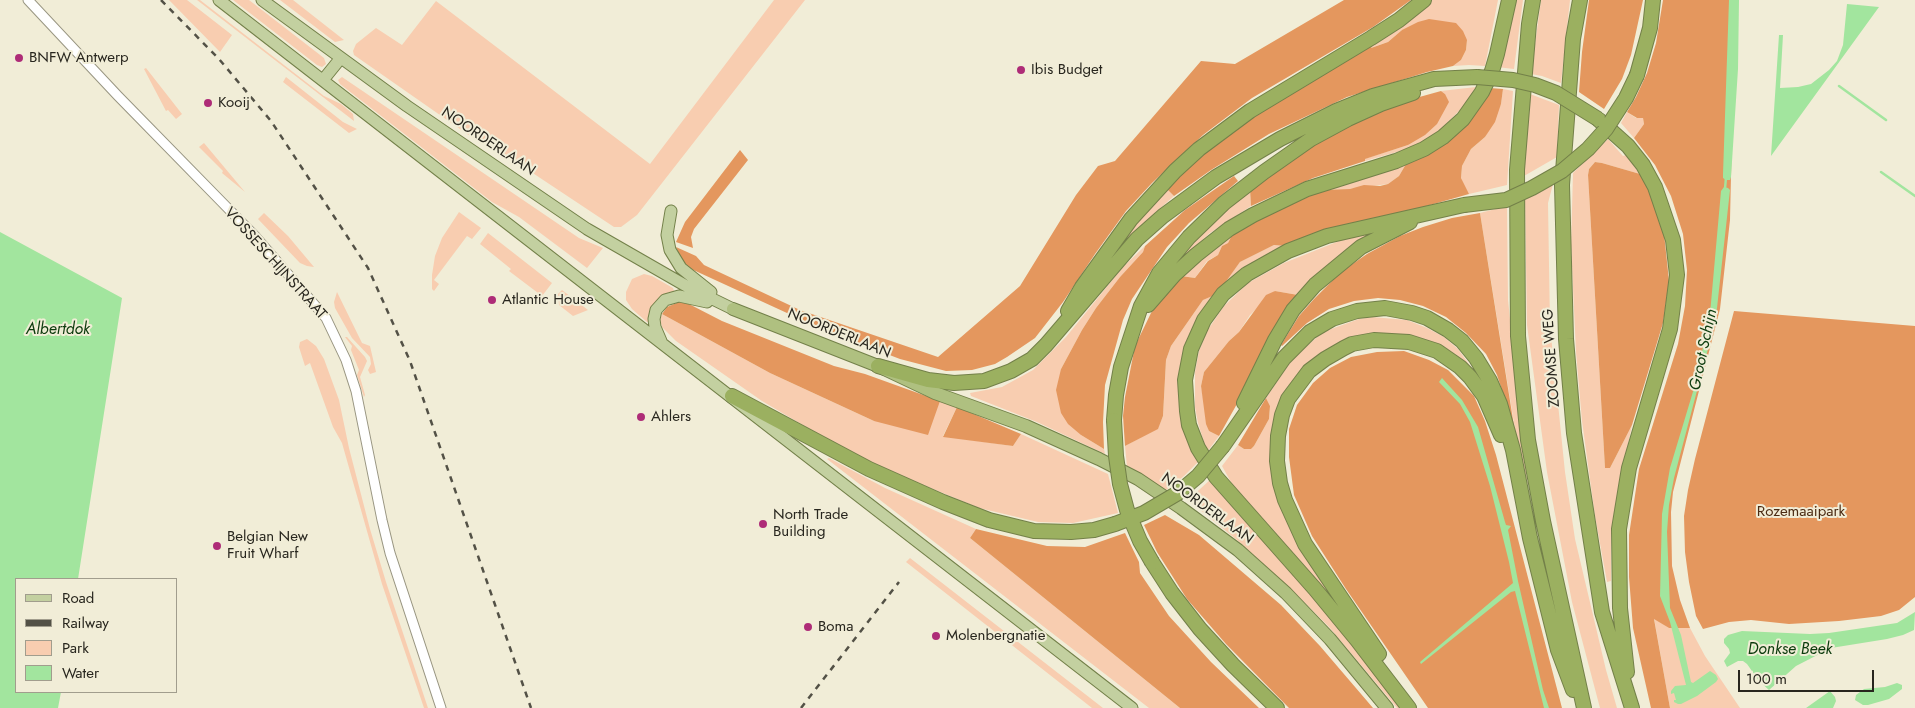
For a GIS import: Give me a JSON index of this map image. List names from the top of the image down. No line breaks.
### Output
{"streets":{"highway":["NOORDERLAAN","ZOOMSE WEG"],"street":["VOSSESCHIJNSTRAAT"]},"water":["Albertdok","Groot Schijn","Donkse Beek"],"parks":["Rozemaaipark"],"places":["BNFW Antwerp","Ibis Budget","Kooij","Atlantic House","Ahlers","North Trade Building","Belgian New Fruit Wharf","Boma","Molenbergnatie"],"legend":["Road","Railway","Park","Water"],"scale_bar":"100 m"}
